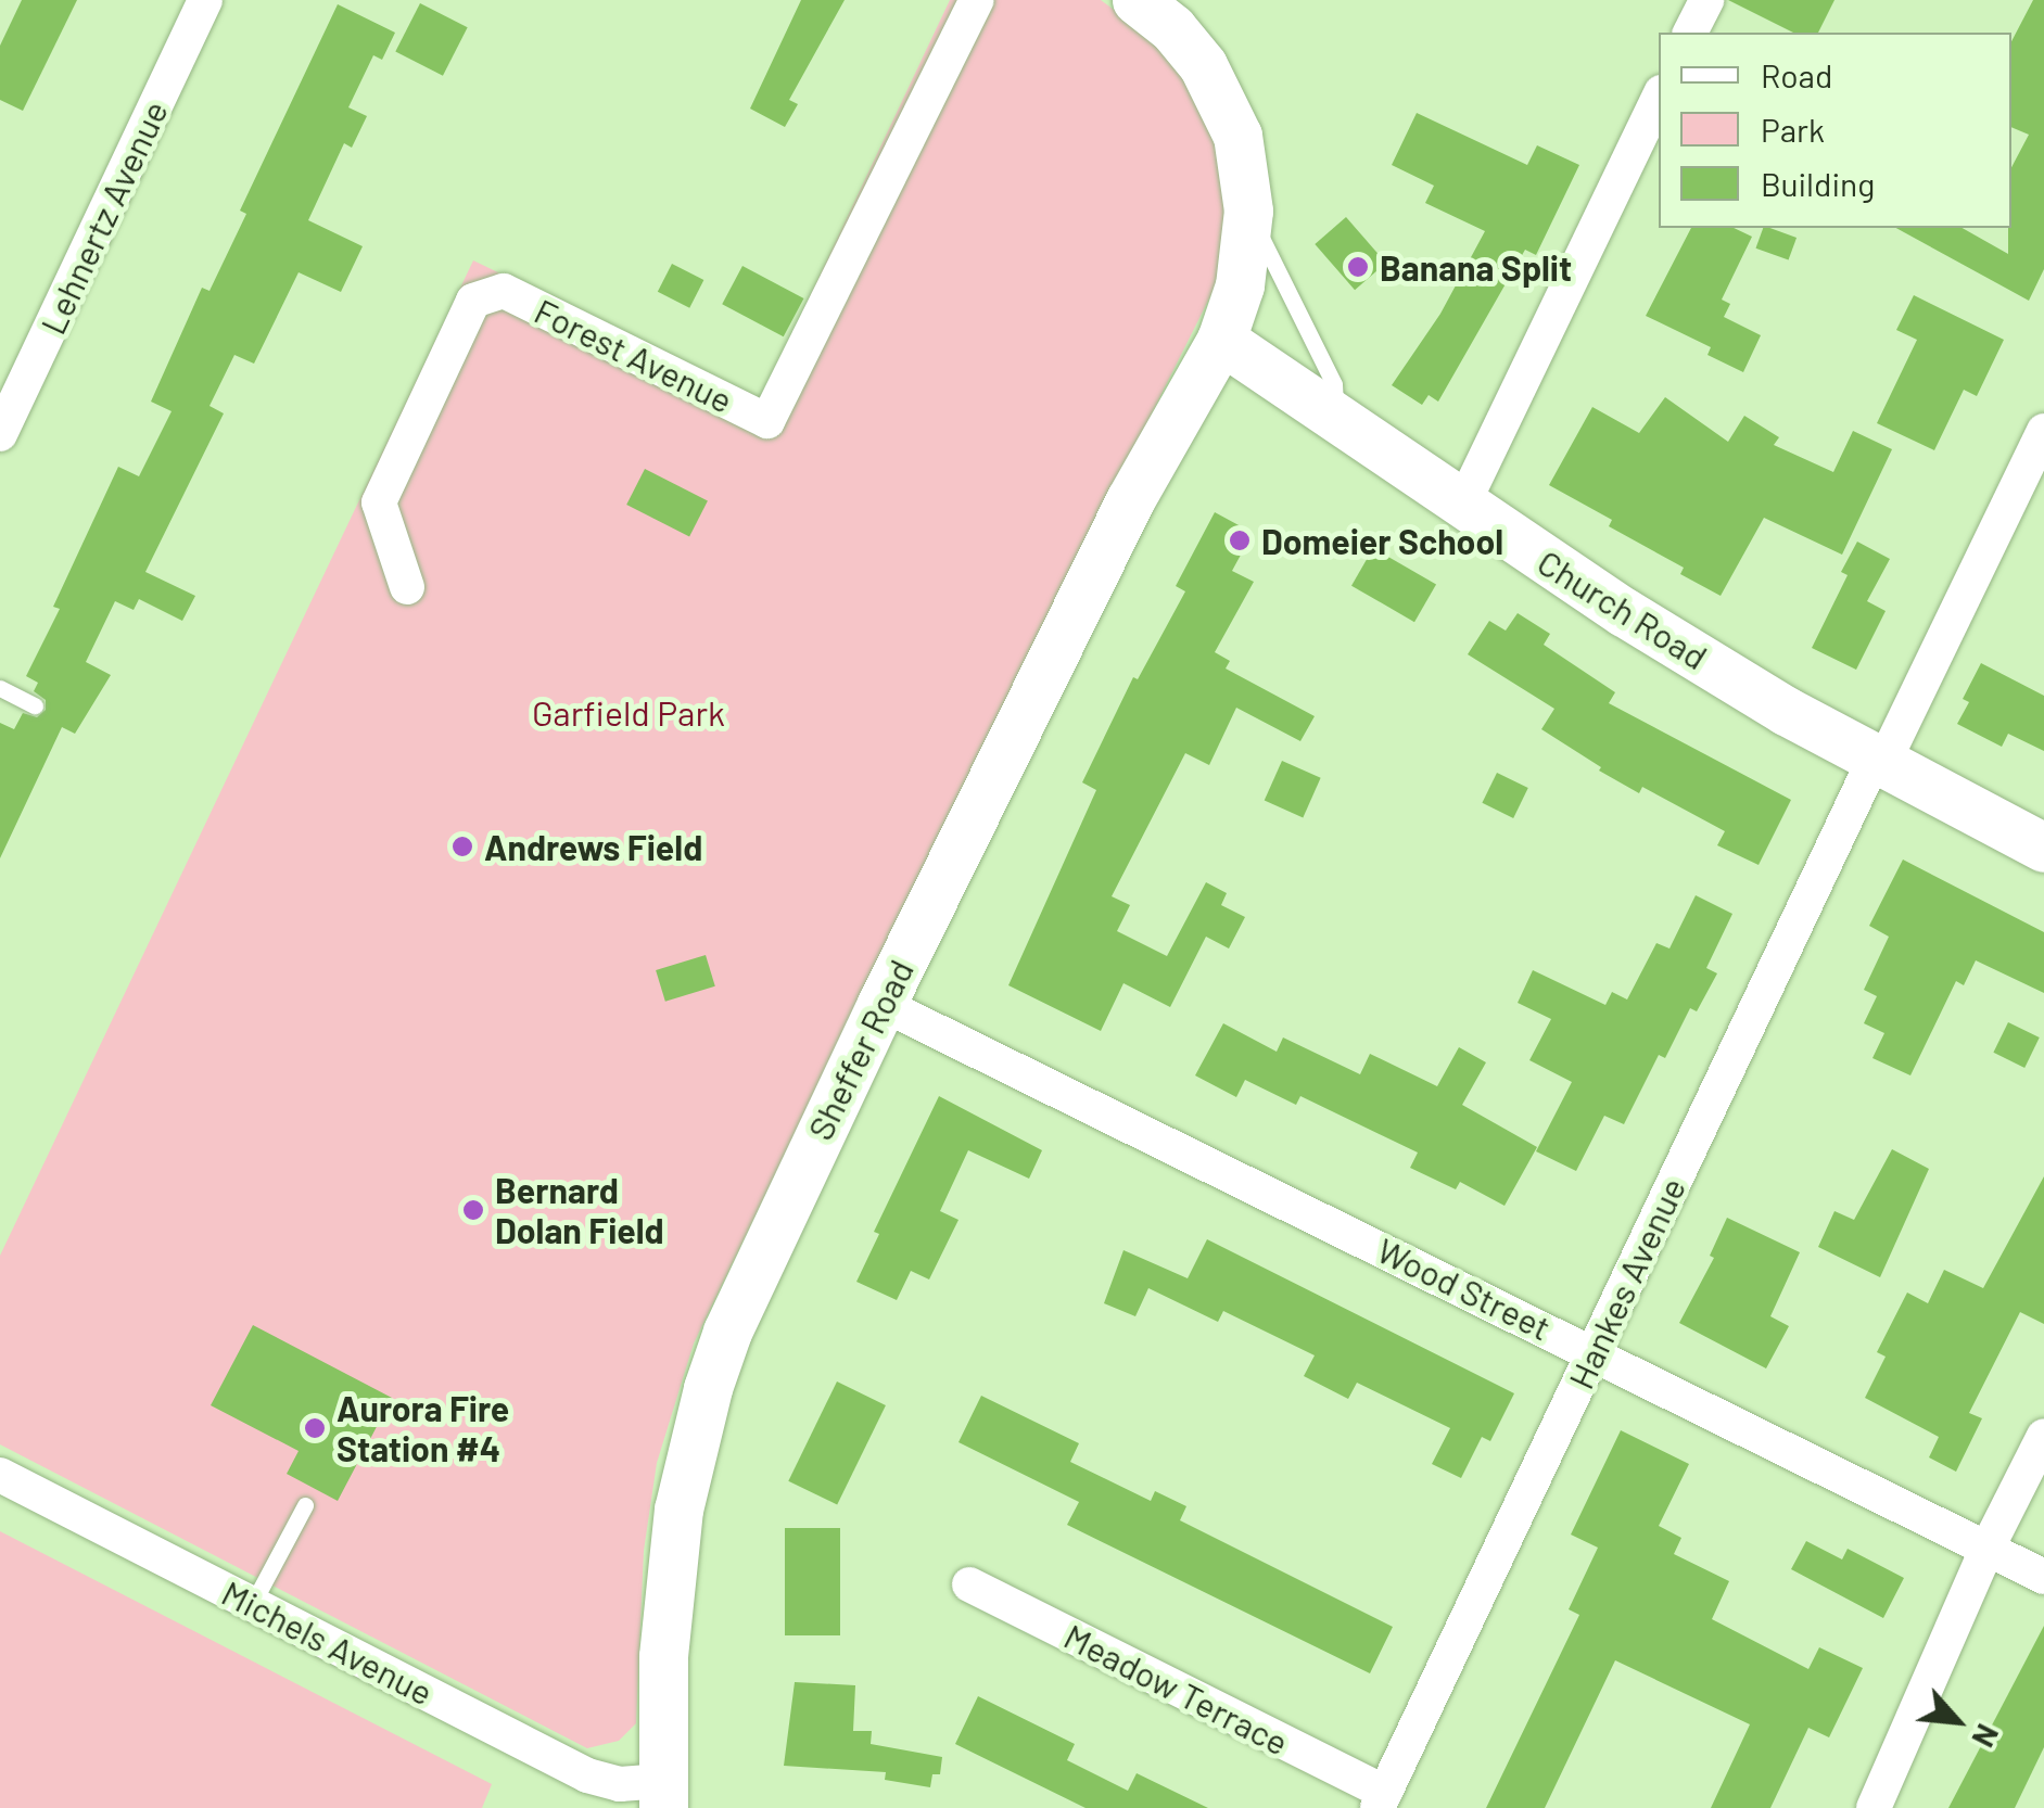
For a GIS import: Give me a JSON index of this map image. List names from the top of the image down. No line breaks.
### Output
{"streets":{"street":["Lehnertz Avenue","Forest Avenue","Church Road","Sheffer Road","Hankes Avenue","Wood Street","Michels Avenue","Meadow Terrace"]},"crossings":[["Church Road","Sheffer Road"],["Church Road","Hankes Avenue"],["Sheffer Road","Wood Street"],["Sheffer Road","Michels Avenue"],["Hankes Avenue","Wood Street"],["Hankes Avenue","Meadow Terrace"]],"parks":["Garfield Park"],"places":["Banana Split","Domeier School","Andrews Field","Bernard Dolan Field","Aurora Fire Station #4"],"legend":["Road","Park","Building"],"north":"bottom right"}
